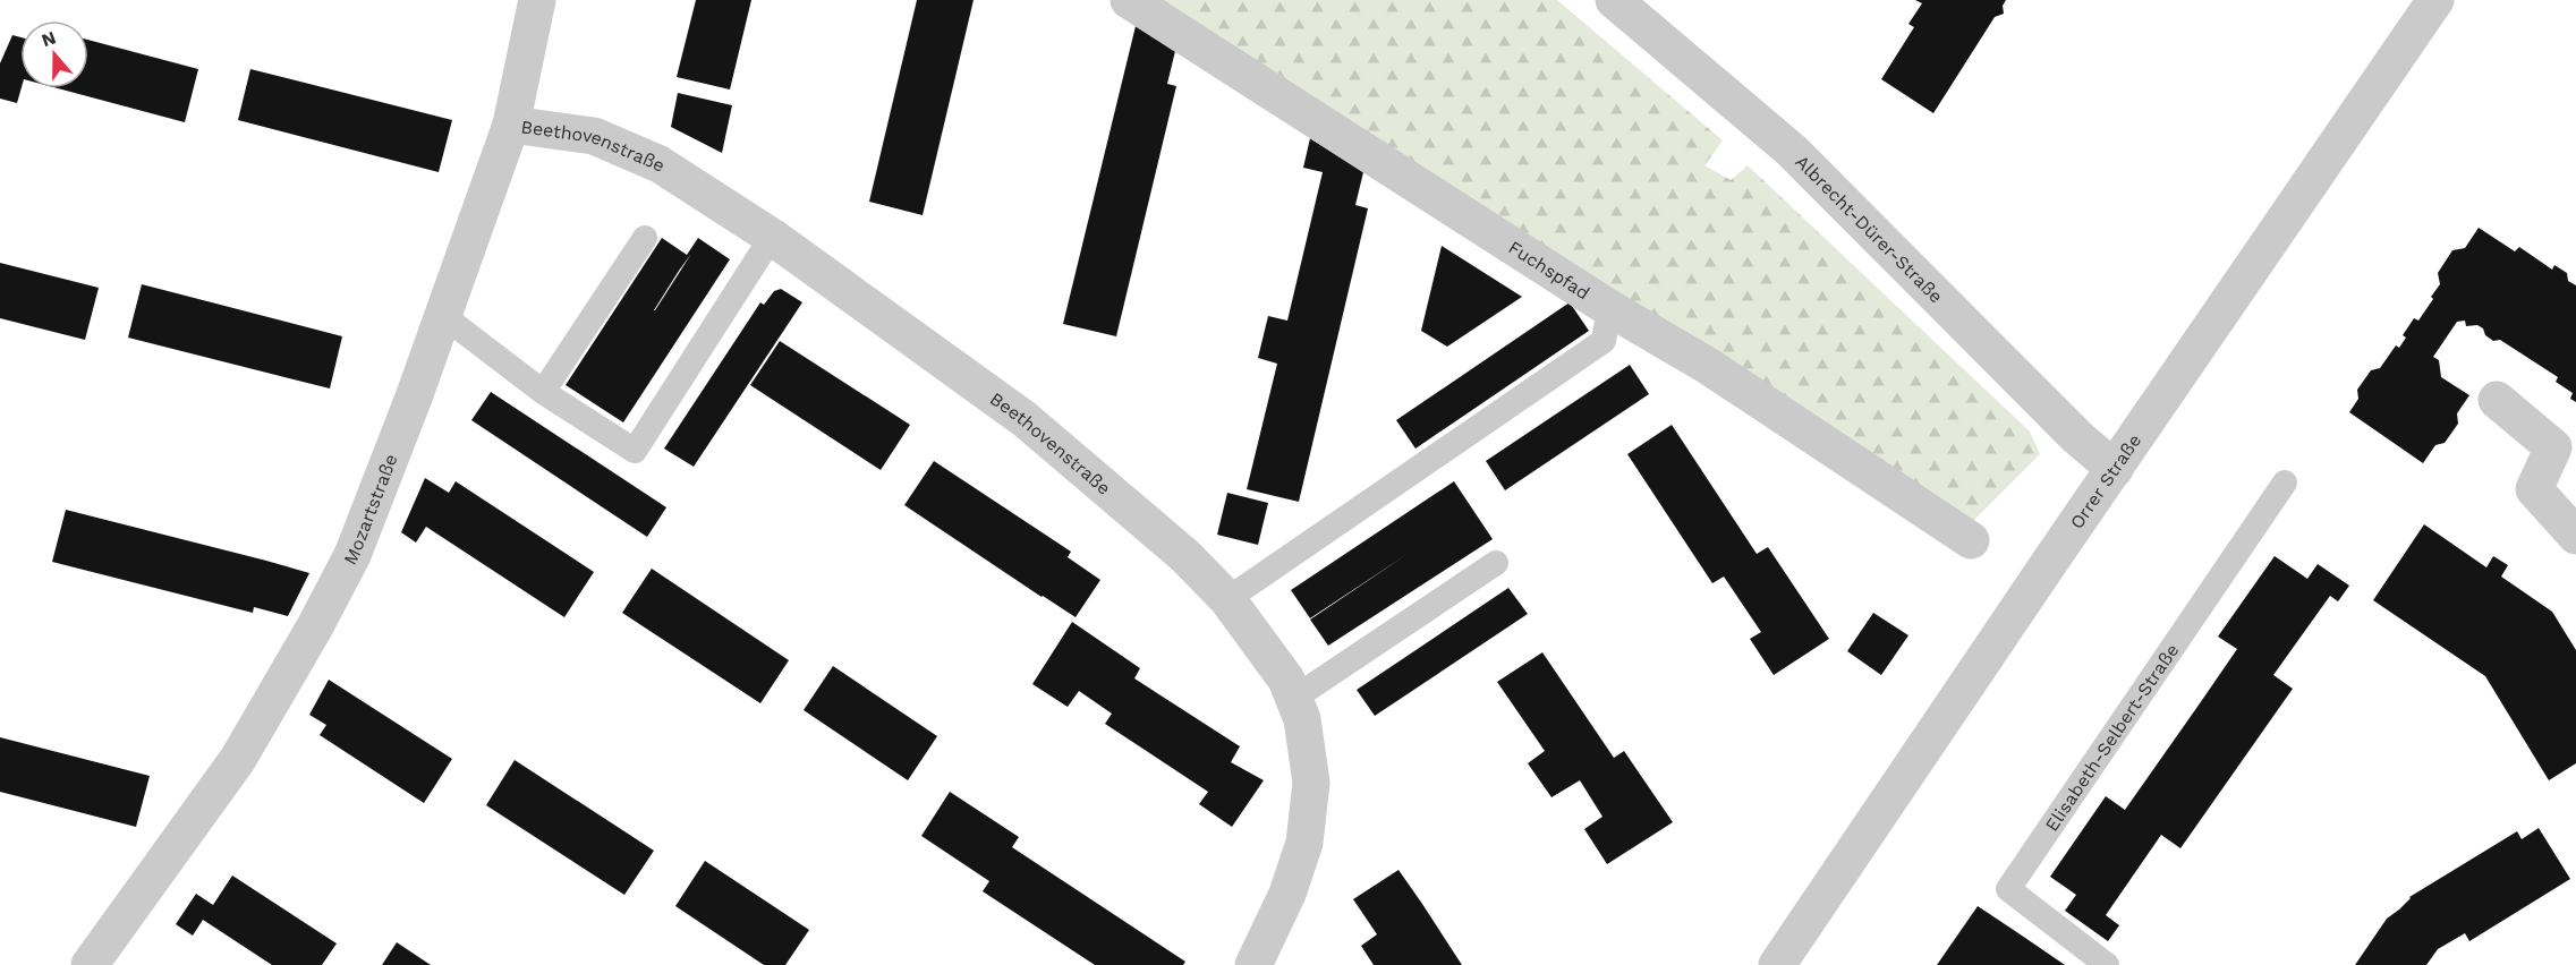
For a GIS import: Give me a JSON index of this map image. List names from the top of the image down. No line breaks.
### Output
{"streets":{"street":["Beethovenstraße","Albrecht-Dürer-Straße","Fuchspfad","Orrer Straße","Mozartstraße"],"lane":["Elisabeth-Selbert-Straße"]},"crossings":[["Beethovenstraße","Mozartstraße"],["Albrecht-Dürer-Straße","Orrer Straße"]],"north":"top"}
